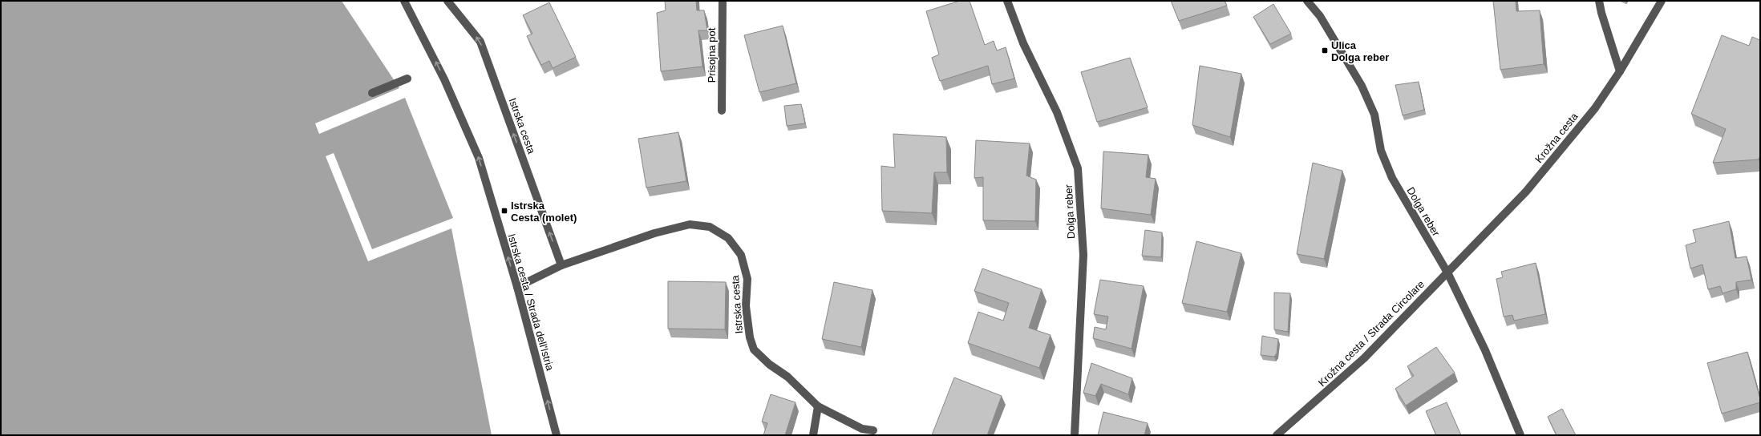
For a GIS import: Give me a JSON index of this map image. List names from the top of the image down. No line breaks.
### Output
{"streets":{"street":["Prisojna pot","Istrska cesta","Krožna cesta","Dolga reber","Istrska cesta / Strada dell'Istria","Krožna cesta / Strada Circolare"]},"crossings":[["Istrska cesta","Istrska cesta / Strada dell'Istria"],["Krožna cesta","Dolga reber"],["Krožna cesta","Krožna cesta / Strada Circolare"],["Dolga reber","Krožna cesta / Strada Circolare"]],"one_way":["Istrska cesta","Istrska cesta / Strada dell'Istria"],"places":{"transit":["Ulica Dolga reber","Istrska Cesta (molet)"]}}
